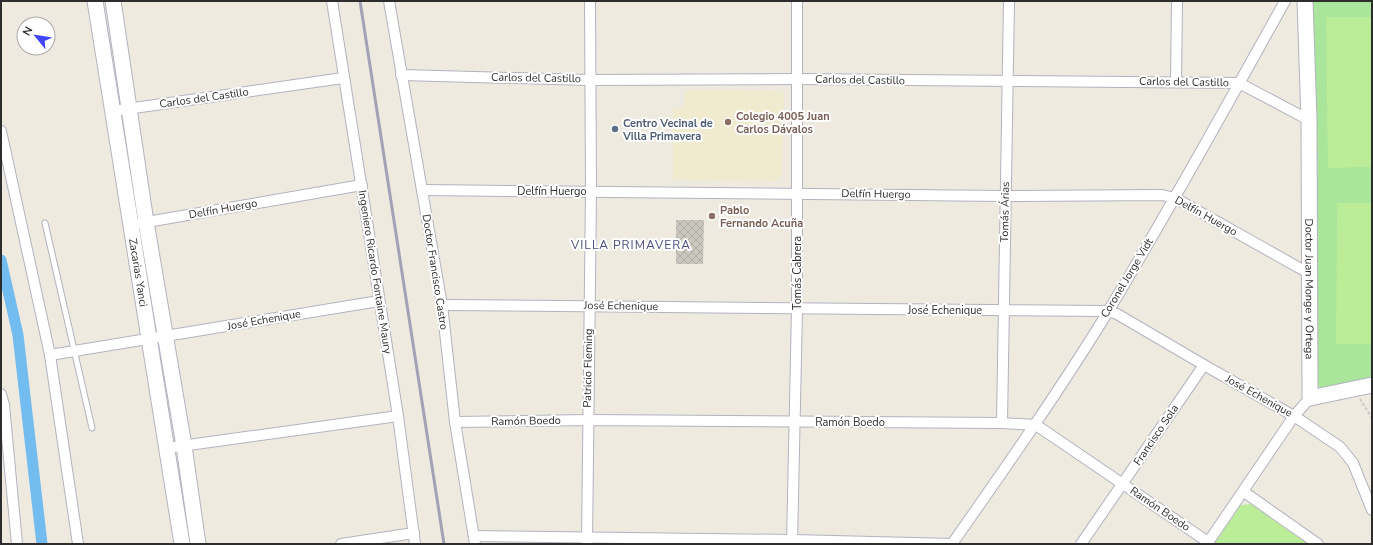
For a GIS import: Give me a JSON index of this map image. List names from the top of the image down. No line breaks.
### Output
{"streets":{"street":["Carlos del Castillo","Delfín Huergo","Tomás Árias","Zacarias Yanci","Ingeniero Ricardo Fontaine Maury","Doctor Francisco Castro","Tomás Cabrera","Coronel Jorge Vidt","Doctor Juan Monge y Ortega","José Echenique","Patricio Fleming","Ramón Boedo","Francisco Sola"]},"crossings":[["Carlos del Castillo","Tomás Árias"],["Carlos del Castillo","Zacarias Yanci"],["Carlos del Castillo","Ingeniero Ricardo Fontaine Maury"],["Carlos del Castillo","Doctor Francisco Castro"],["Carlos del Castillo","Tomás Cabrera"],["Carlos del Castillo","Coronel Jorge Vidt"],["Carlos del Castillo","Doctor Juan Monge y Ortega"],["Carlos del Castillo","Patricio Fleming"],["Delfín Huergo","Tomás Árias"],["Delfín Huergo","Zacarias Yanci"],["Delfín Huergo","Ingeniero Ricardo Fontaine Maury"],["Delfín Huergo","Doctor Francisco Castro"],["Delfín Huergo","Tomás Cabrera"],["Delfín Huergo","Coronel Jorge Vidt"],["Delfín Huergo","Doctor Juan Monge y Ortega"],["Delfín Huergo","Patricio Fleming"],["Tomás Árias","José Echenique"],["Tomás Árias","Ramón Boedo"],["Zacarias Yanci","José Echenique"],["Ingeniero Ricardo Fontaine Maury","José Echenique"],["Doctor Francisco Castro","José Echenique"],["Doctor Francisco Castro","Ramón Boedo"],["Tomás Cabrera","José Echenique"],["Tomás Cabrera","Ramón Boedo"],["Coronel Jorge Vidt","José Echenique"],["Coronel Jorge Vidt","Ramón Boedo"],["José Echenique","Patricio Fleming"],["José Echenique","Francisco Sola"],["Patricio Fleming","Ramón Boedo"],["Ramón Boedo","Francisco Sola"]],"districts":["VILLA PRIMAVERA"],"places":["Colegio 4005 Juan Carlos Dávalos","Centro Vecinal de Villa Primavera","Pablo Fernando Acuña"],"north":"top left"}
